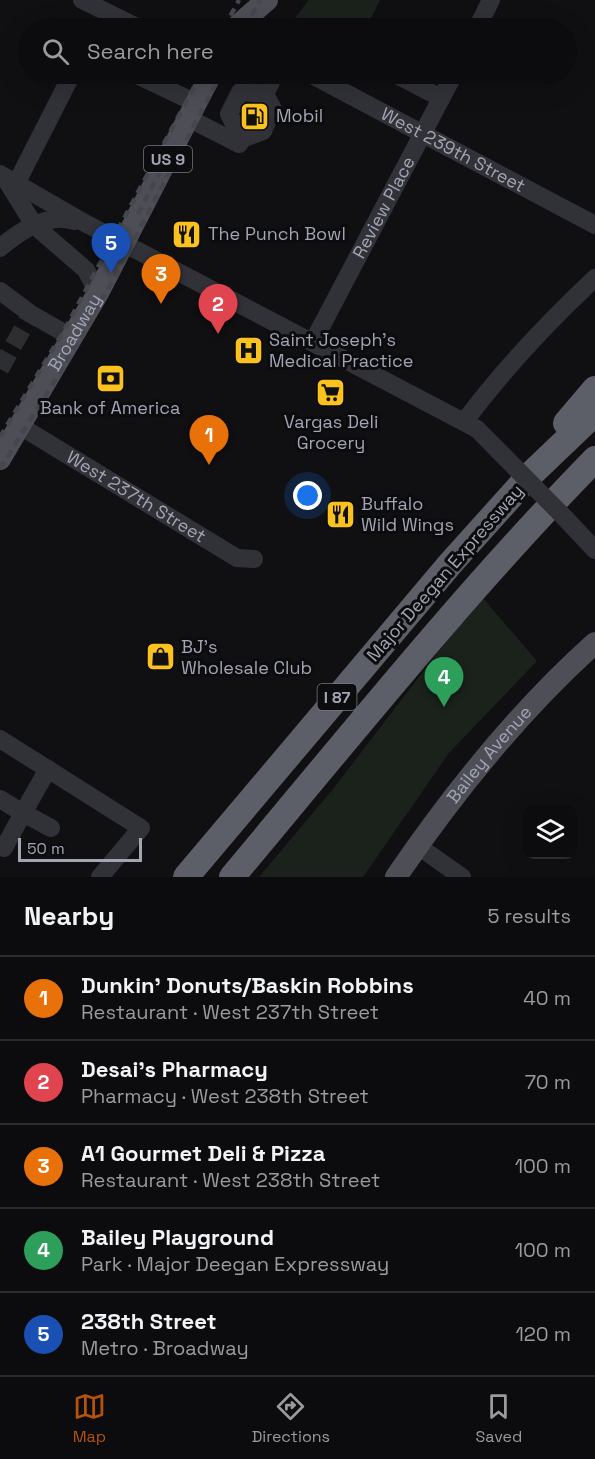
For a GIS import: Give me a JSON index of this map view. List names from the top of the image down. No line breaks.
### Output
{"streets":{"highway":["Major Deegan Expressway","I 87"],"main road":["US 9","Broadway","Bailey Avenue"],"street":["West 239th Street","Review Place","West 237th Street"]},"crossings":[["West 239th Street","Review Place"],["Broadway","West 237th Street"]],"places":{"fuel station":["Mobil"],"restaurant":["The Punch Bowl","Buffalo Wild Wings"],"hospital":["Saint Joseph's Medical Practice"],"bank":["Bank of America"],"supermarket":["Vargas Deli Grocery"],"shop":["BJ's Wholesale Club"]},"scale_bar":"50 m","page":{"search":"Search here","pins":["5","3","2","1","4"],"scale":"50 m","heading":["Nearby","5 results"],"list":[{"mark":"1","name":"Dunkin' Donuts/Baskin Robbins","note":"Restaurant · West 237th Street","value":"40 m"},{"mark":"2","name":"Desai's Pharmacy","note":"Pharmacy · West 238th Street","value":"70 m"},{"mark":"3","name":"A1 Gourmet Deli & Pizza","note":"Restaurant · West 238th Street","value":"100 m"},{"mark":"4","name":"Bailey Playground","note":"Park · Major Deegan Expressway","value":"100 m"},{"mark":"5","name":"238th Street","note":"Metro · Broadway","value":"120 m"}],"nav":["Map","Directions","Saved"]}}
